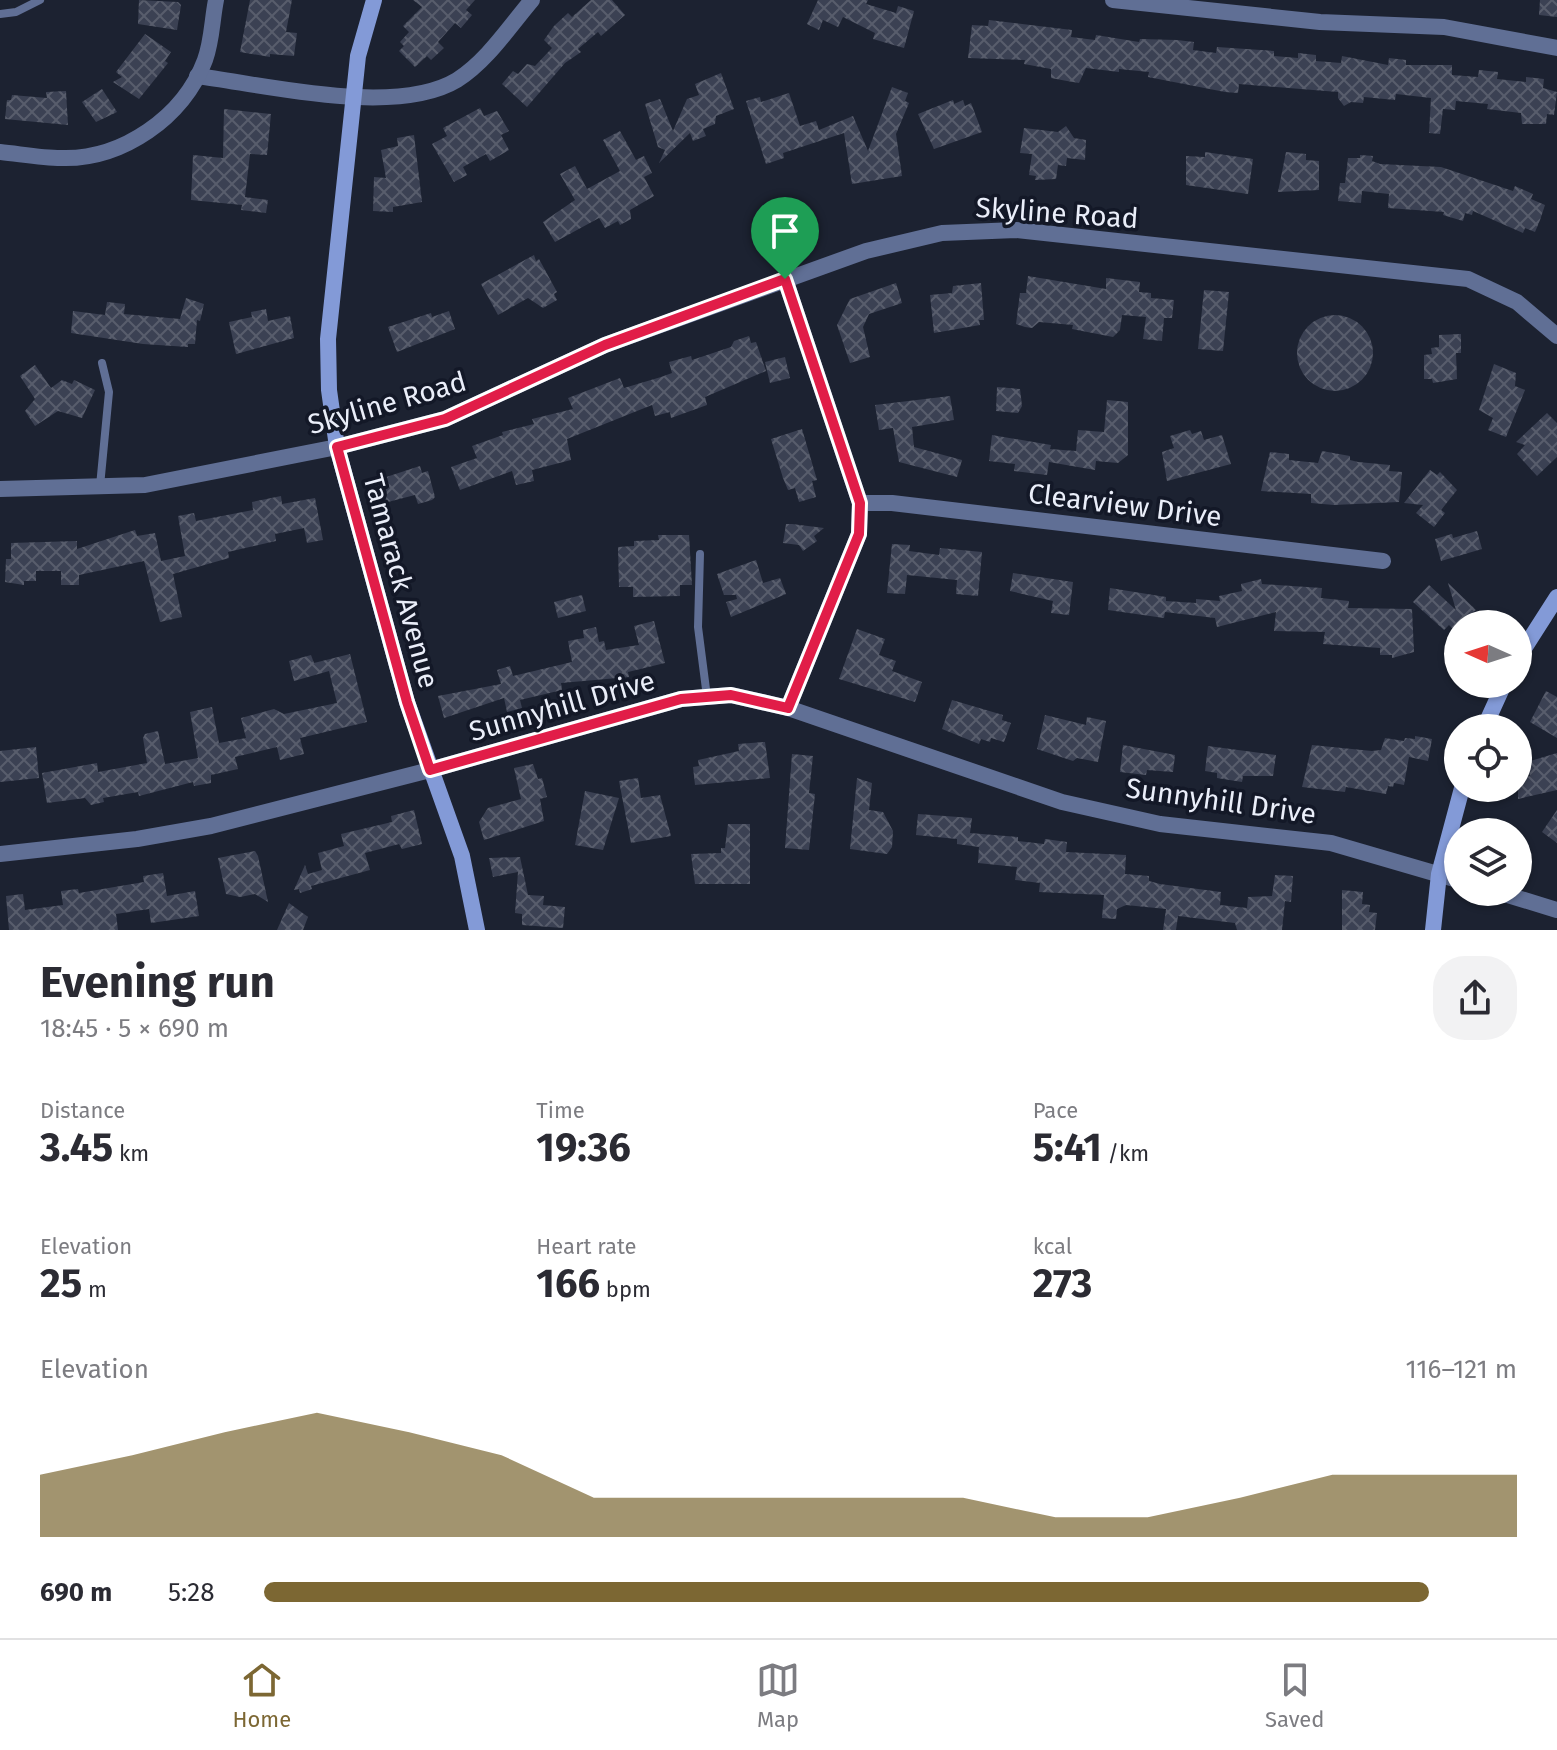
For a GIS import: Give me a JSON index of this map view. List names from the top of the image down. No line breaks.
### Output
{"streets":{"main road":["Tamarack Avenue"],"street":["Skyline Road","Clearview Drive","Sunnyhill Drive"]},"crossings":[["Skyline Road","Tamarack Avenue"],["Tamarack Avenue","Sunnyhill Drive"]],"north":"left","page":{"heading":["Evening run","18:45 · 5 × 690 m"],"stats":[["Distance","3.45 km"],["Time","19:36"],["Pace","5:41 /km"],["Elevation","25 m"],["Heart rate","166 bpm"],["kcal","273"]],"chart":["Elevation","116–121 m"],"list":[{"name":"690 m","note":"5:28"}],"tabs":["Home","Map","Saved"]}}
